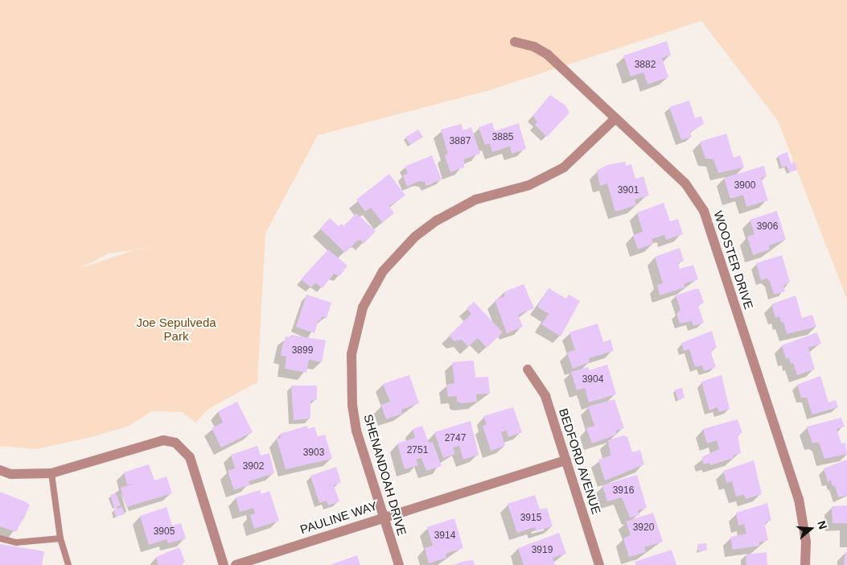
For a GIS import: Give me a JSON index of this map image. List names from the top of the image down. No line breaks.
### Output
{"streets":{"street":["WOOSTER DRIVE","BEDFORD AVENUE","SHENANDOAH DRIVE","PAULINE WAY"]},"crossings":[["WOOSTER DRIVE","SHENANDOAH DRIVE"],["BEDFORD AVENUE","PAULINE WAY"],["SHENANDOAH DRIVE","PAULINE WAY"]],"parks":["Joe Sepulveda Park"],"house_numbers":["3882","3885","3887","3900","3901","3906","3899","3904","2747","2751","3903","3902","3916","3915","3920","3905","3914","3919"],"north":"right"}
